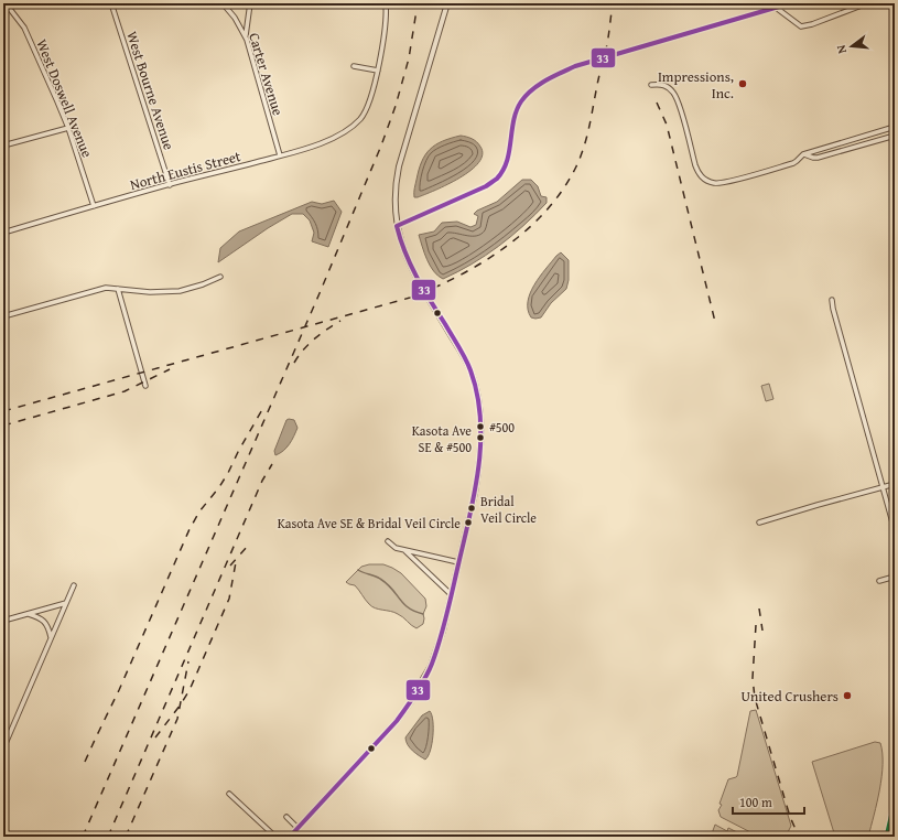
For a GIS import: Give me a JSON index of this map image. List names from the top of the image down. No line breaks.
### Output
{"streets":{"street":["Carter Avenue","West Bourne Avenue","West Doswell Avenue","North Eustis Street"]},"crossings":[["Carter Avenue","North Eustis Street"],["West Bourne Avenue","North Eustis Street"],["West Doswell Avenue","North Eustis Street"]],"places":["Impressions, Inc.","#500","Kasota Ave SE & #500","Bridal Veil Circle","Kasota Ave SE & Bridal Veil Circle","United Crushers"],"lines":["transit line 33"],"scale_bar":"100 m","north":"left"}
